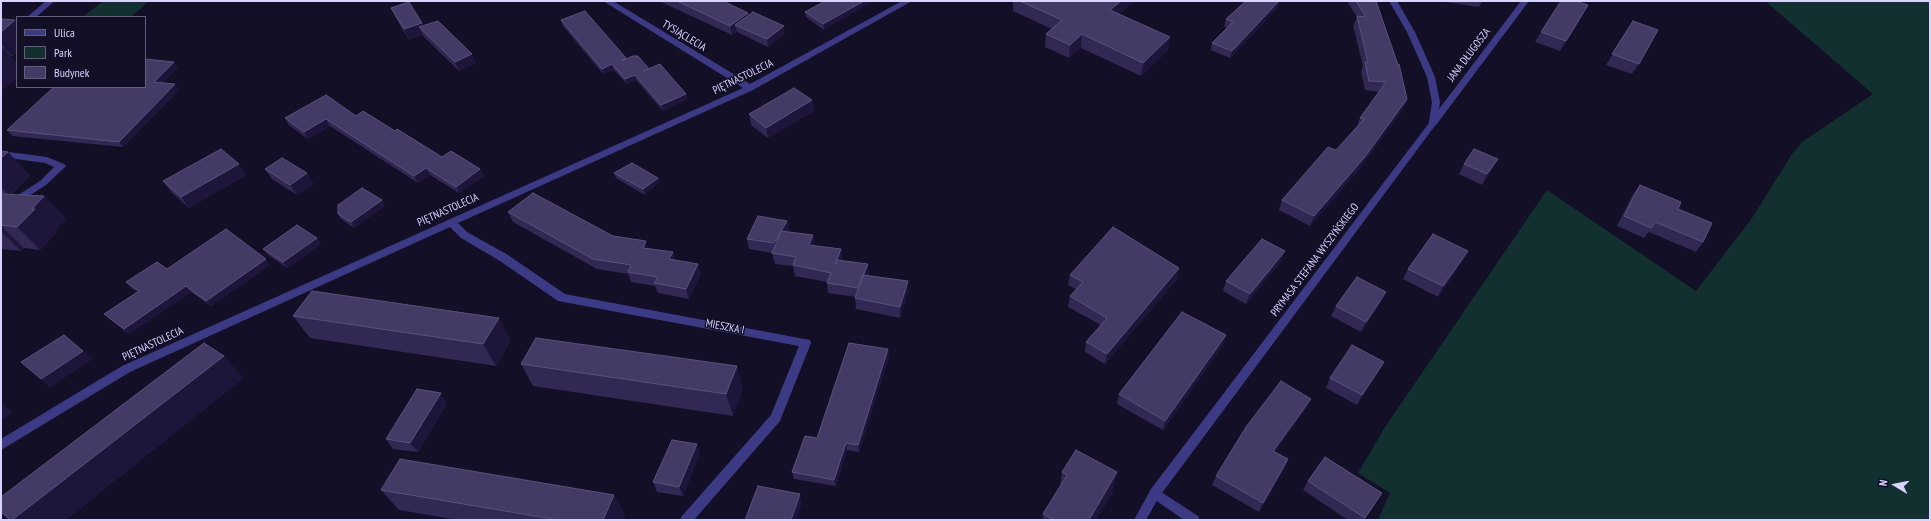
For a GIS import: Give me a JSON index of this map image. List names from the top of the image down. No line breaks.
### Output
{"streets":{"street":["TYSIĄCLECIA","JANA DŁUGOSZA","PIĘTNASTOLECIA","PRYMASA STEFANA WYSZYŃSKIEGO","MIESZKA I"]},"crossings":[["TYSIĄCLECIA","PIĘTNASTOLECIA"],["JANA DŁUGOSZA","PRYMASA STEFANA WYSZYŃSKIEGO"],["PIĘTNASTOLECIA","MIESZKA I"]],"legend":["Ulica","Park","Budynek"],"north":"left"}
